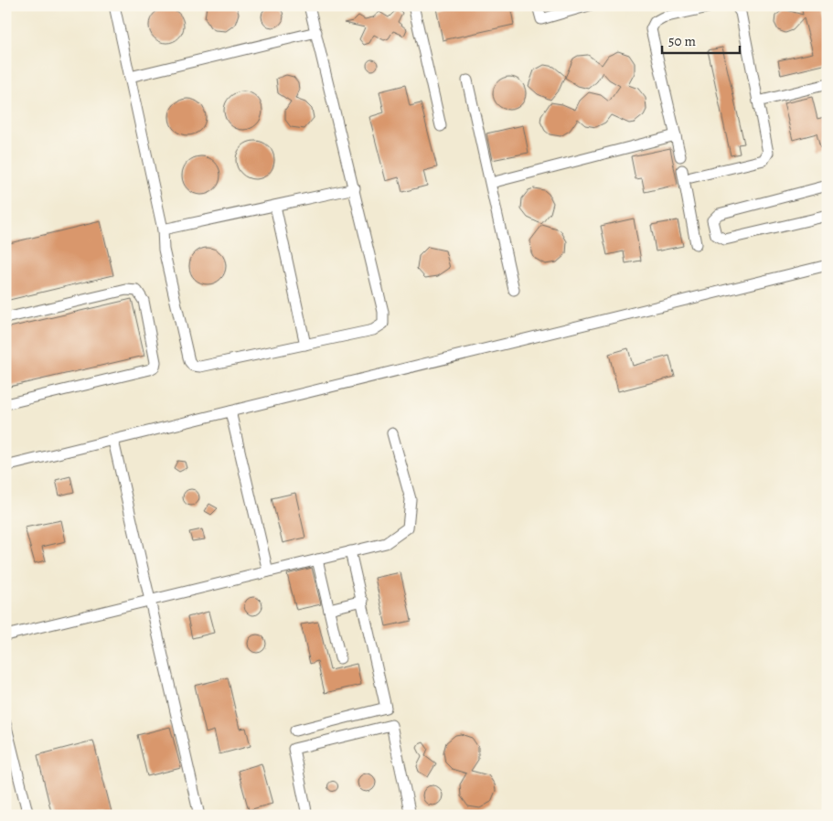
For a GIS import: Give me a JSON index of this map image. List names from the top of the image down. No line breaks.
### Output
{"scale_bar":"50 m"}
